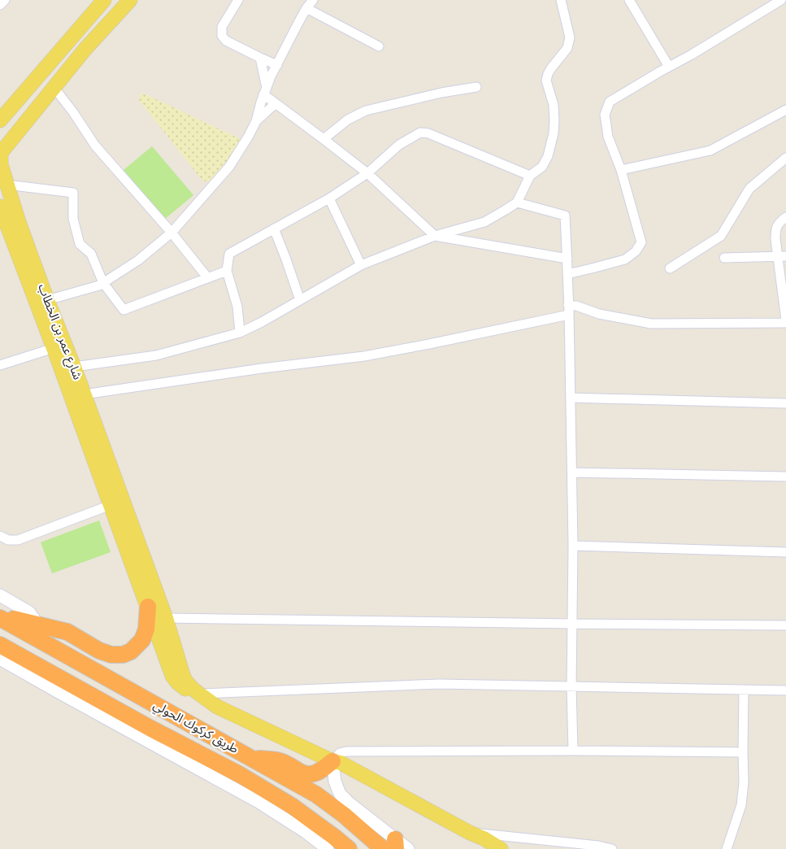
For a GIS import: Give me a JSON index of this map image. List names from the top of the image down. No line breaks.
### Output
{"streets":{"highway":["طريق كركوك الحولي"],"main road":["شارع عمر بن الخطاب"]}}
